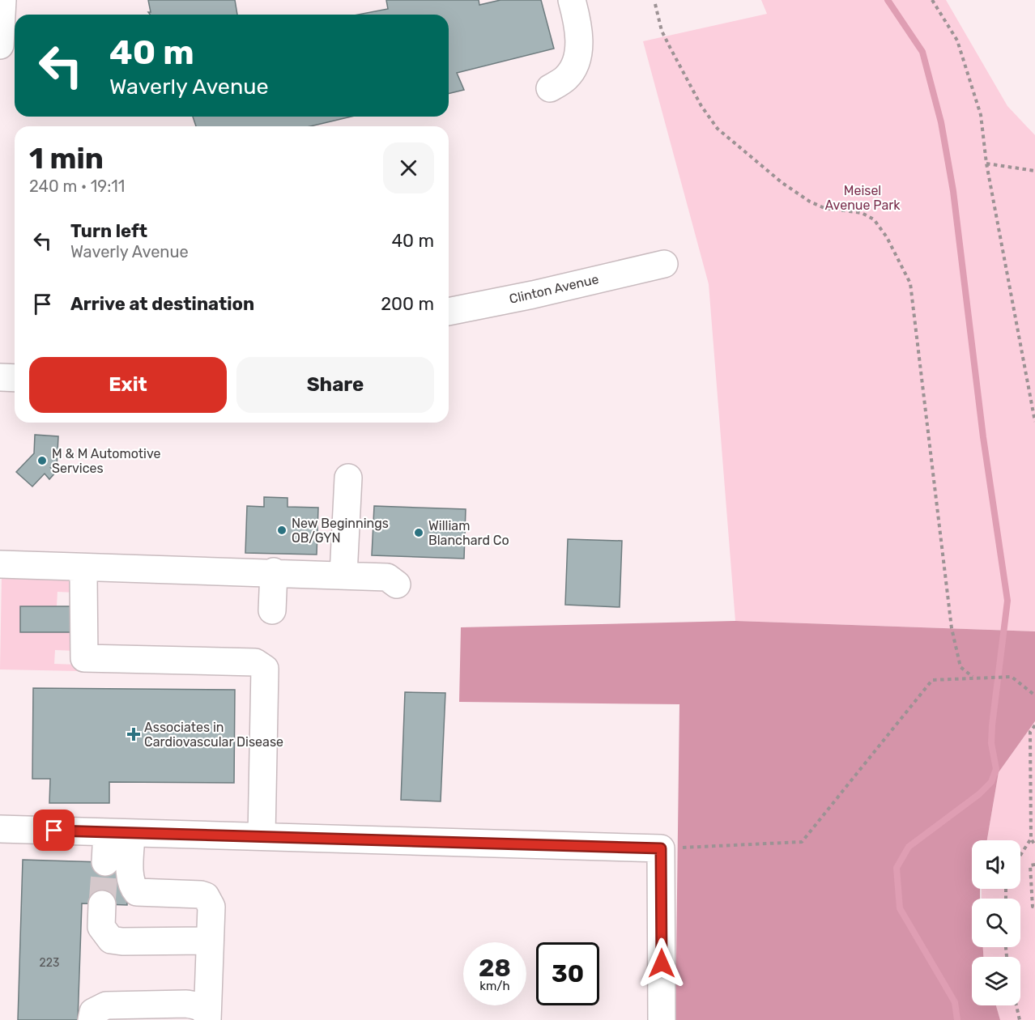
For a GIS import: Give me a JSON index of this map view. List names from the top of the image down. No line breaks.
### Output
{"streets":{"street":["Clinton Avenue"]},"parks":["Meisel Avenue Park"],"places":{"other":["M & M Automotive Services","New Beginnings OB/GYN","William Blanchard Co"],"health":["Associates in Cardiovascular Disease"]},"house_numbers":["223"],"page":{"turn":["40 m","Waverly Avenue"],"heading":["1 min","240 m · 19:11"],"list":[{"name":"Turn left","note":"Waverly Avenue","value":"40 m"},{"name":"Arrive at destination","value":"200 m"}],"buttons":["Exit","Share"],"speed":"28 km/h","limit":"30"}}
